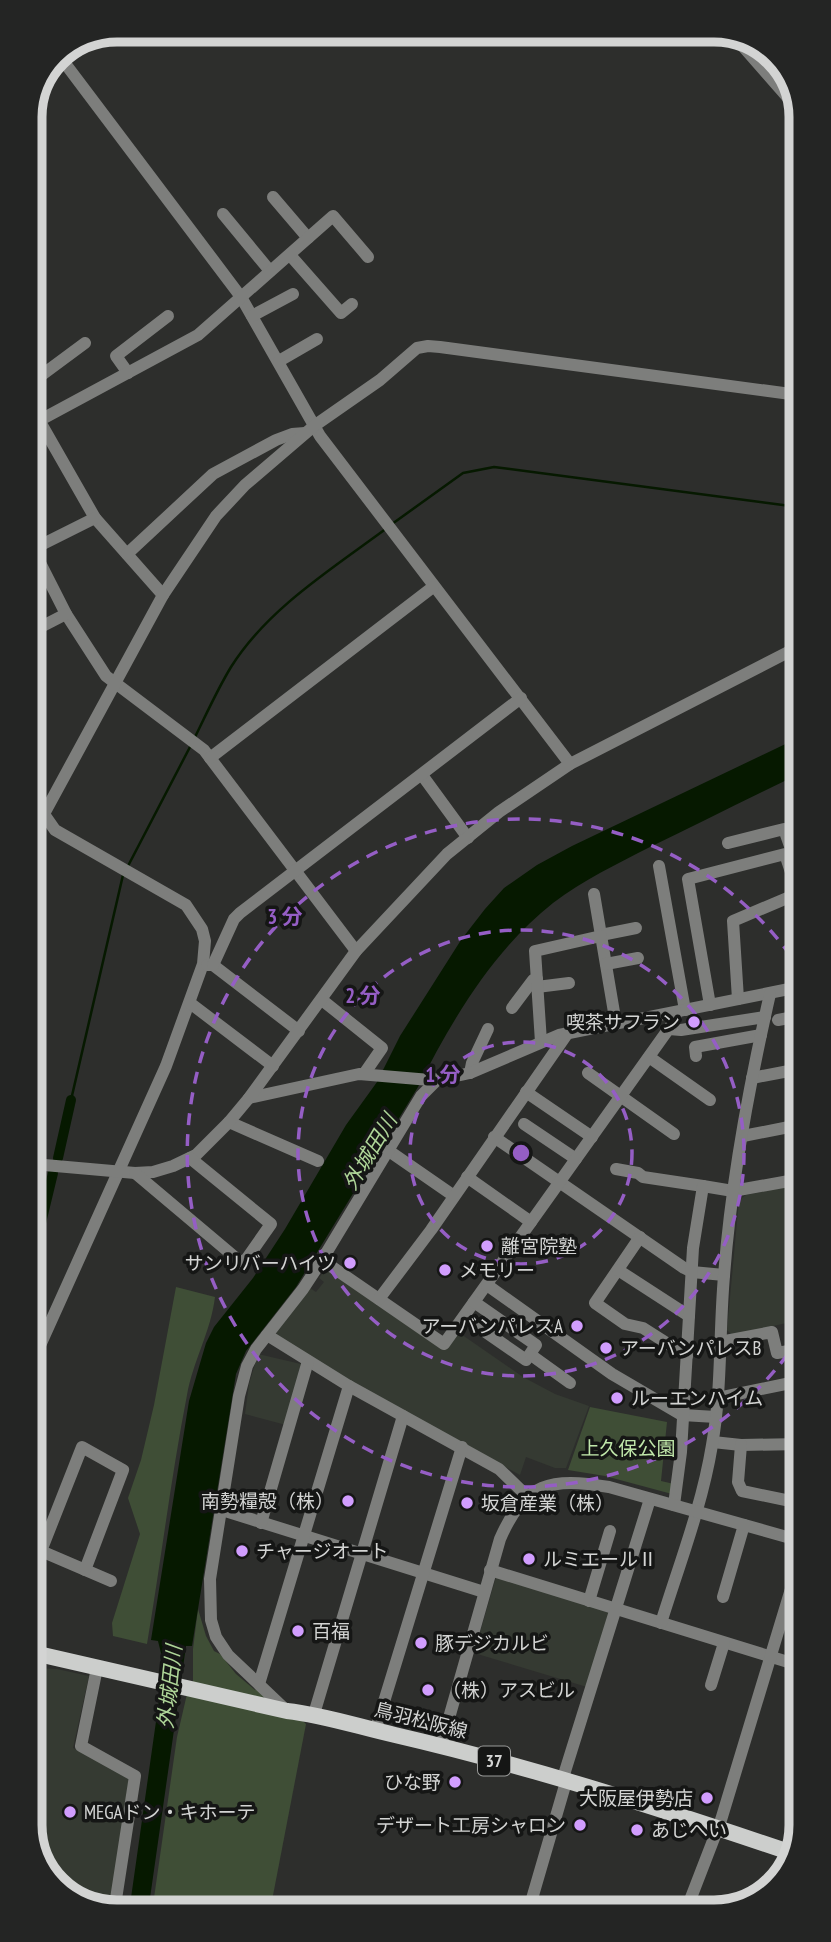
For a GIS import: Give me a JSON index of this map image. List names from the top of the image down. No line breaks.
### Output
{"streets":{"main road":["鳥羽松阪線","37"]},"water":["外城田川"],"parks":["上久保公園"],"places":["喫茶サフラン","離宮院塾","サンリバーハイツ","メモリー","アーバンパレスA","アーバンパレスB","ルーエンハイム","南勢糧殻（株）","坂倉産業（株）","チャージオート","ルミエールⅡ","百福","豚デジカルビ","（株）アスビル","ひな野","大阪屋伊勢店","MEGAドン・キホーテ","デザート工房シャロン","あじへい"],"rings":["3 分","2 分","1 分"]}
